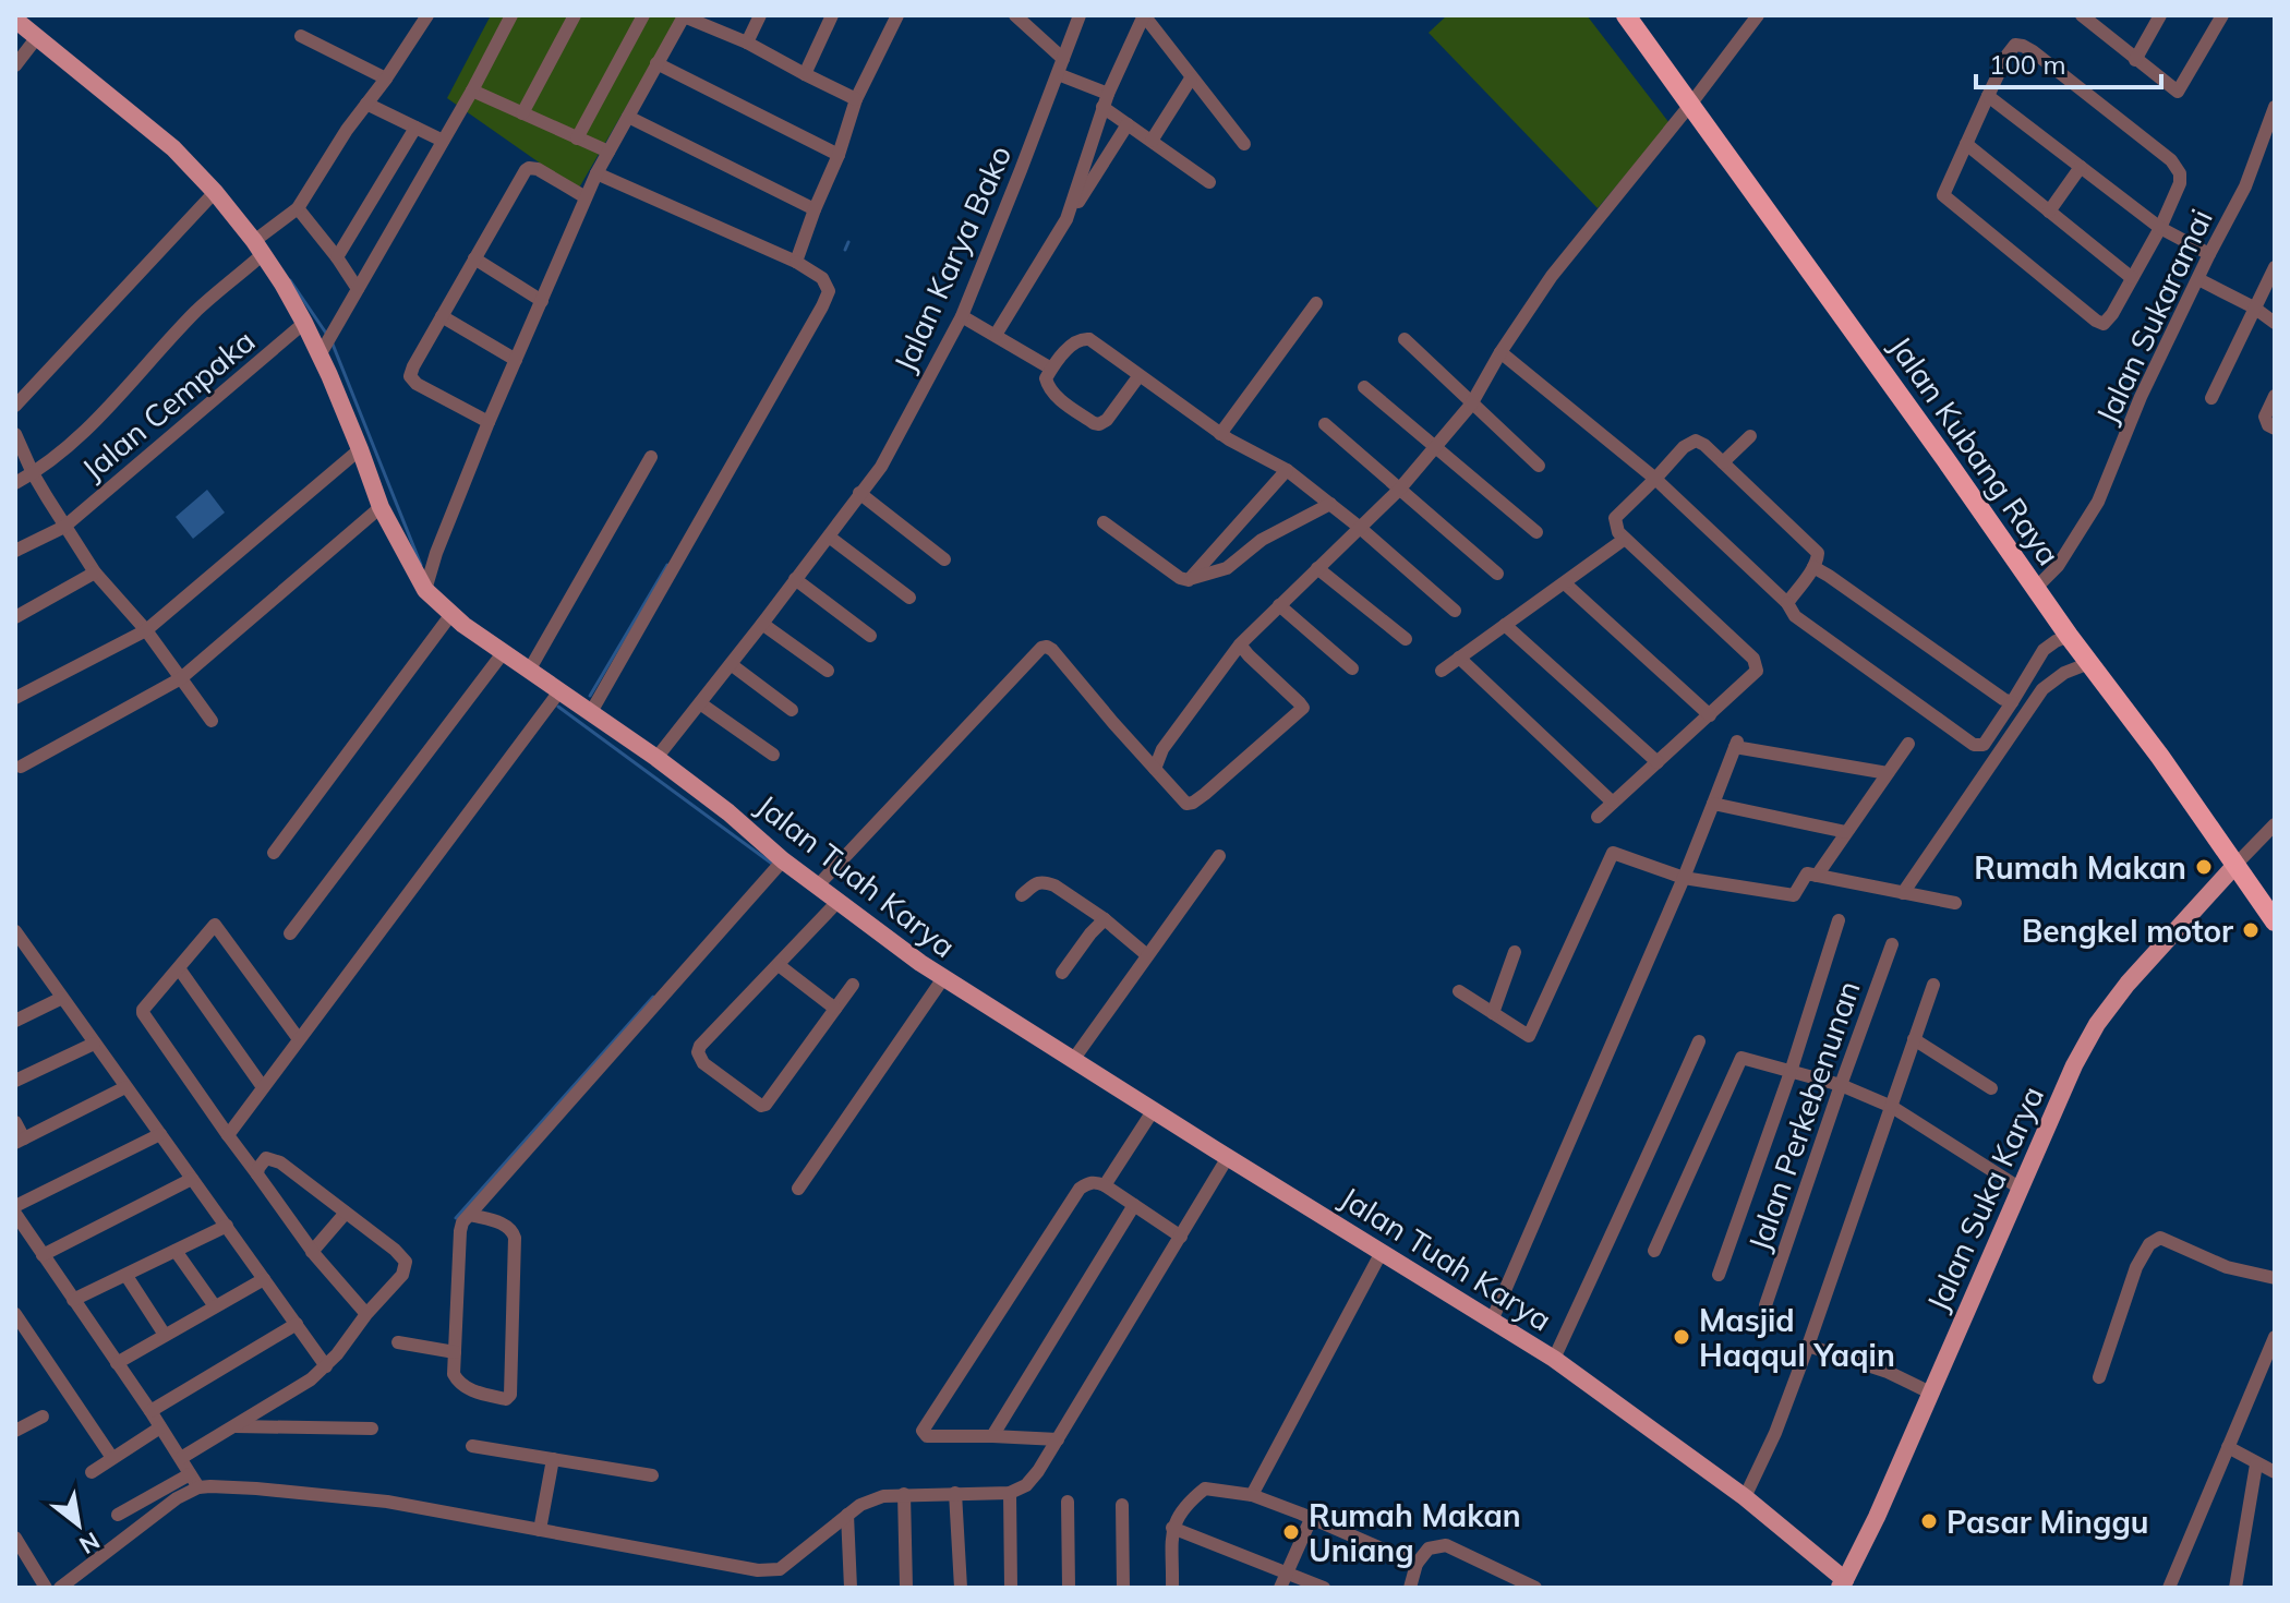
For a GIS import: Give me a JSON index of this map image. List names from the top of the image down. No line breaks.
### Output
{"streets":{"highway":["Jalan Kubang Raya"],"main road":["Jalan Tuah Karya","Jalan Suka Karya"],"street":["Jalan Karya Bako","Jalan Sukaramai","Jalan Cempaka","Jalan Perkebenunan"]},"crossings":[["Jalan Karya Bako","Jalan Tuah Karya"],["Jalan Sukaramai","Jalan Kubang Raya"],["Jalan Cempaka","Jalan Tuah Karya"],["Jalan Kubang Raya","Jalan Suka Karya"],["Jalan Tuah Karya","Jalan Suka Karya"]],"places":["Rumah Makan","Bengkel motor","Masjid Haqqul Yaqin","Pasar Minggu","Rumah Makan Uniang"],"scale_bar":"100 m","north":"bottom right"}
